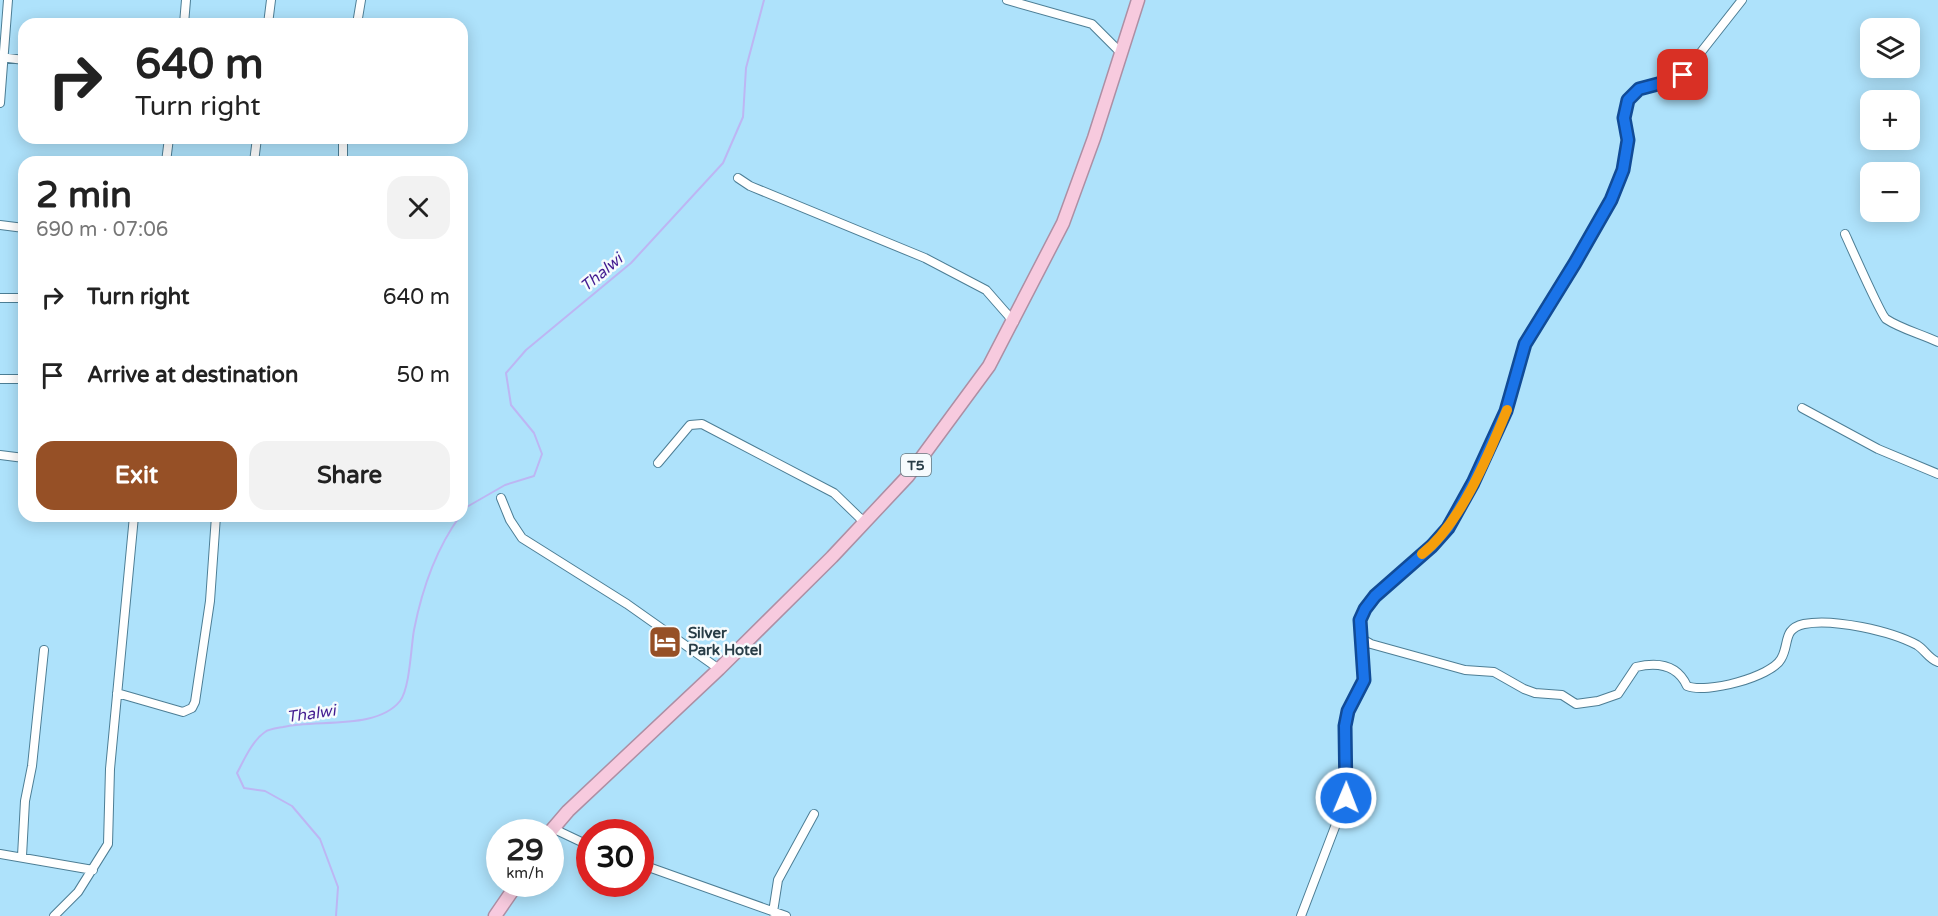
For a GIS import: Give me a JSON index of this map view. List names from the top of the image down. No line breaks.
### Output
{"streets":{"highway":["T5"]},"water":["Thalwi"],"places":{"hotel":["Silver Park Hotel"]},"page":{"map_buttons":["+","−"],"turn":["640 m","Turn right"],"heading":["2 min","690 m · 07:06"],"list":[{"name":"Turn right","value":"640 m"},{"name":"Arrive at destination","value":"50 m"}],"buttons":["Exit","Share"],"speed":"29 km/h","limit":"30"}}
